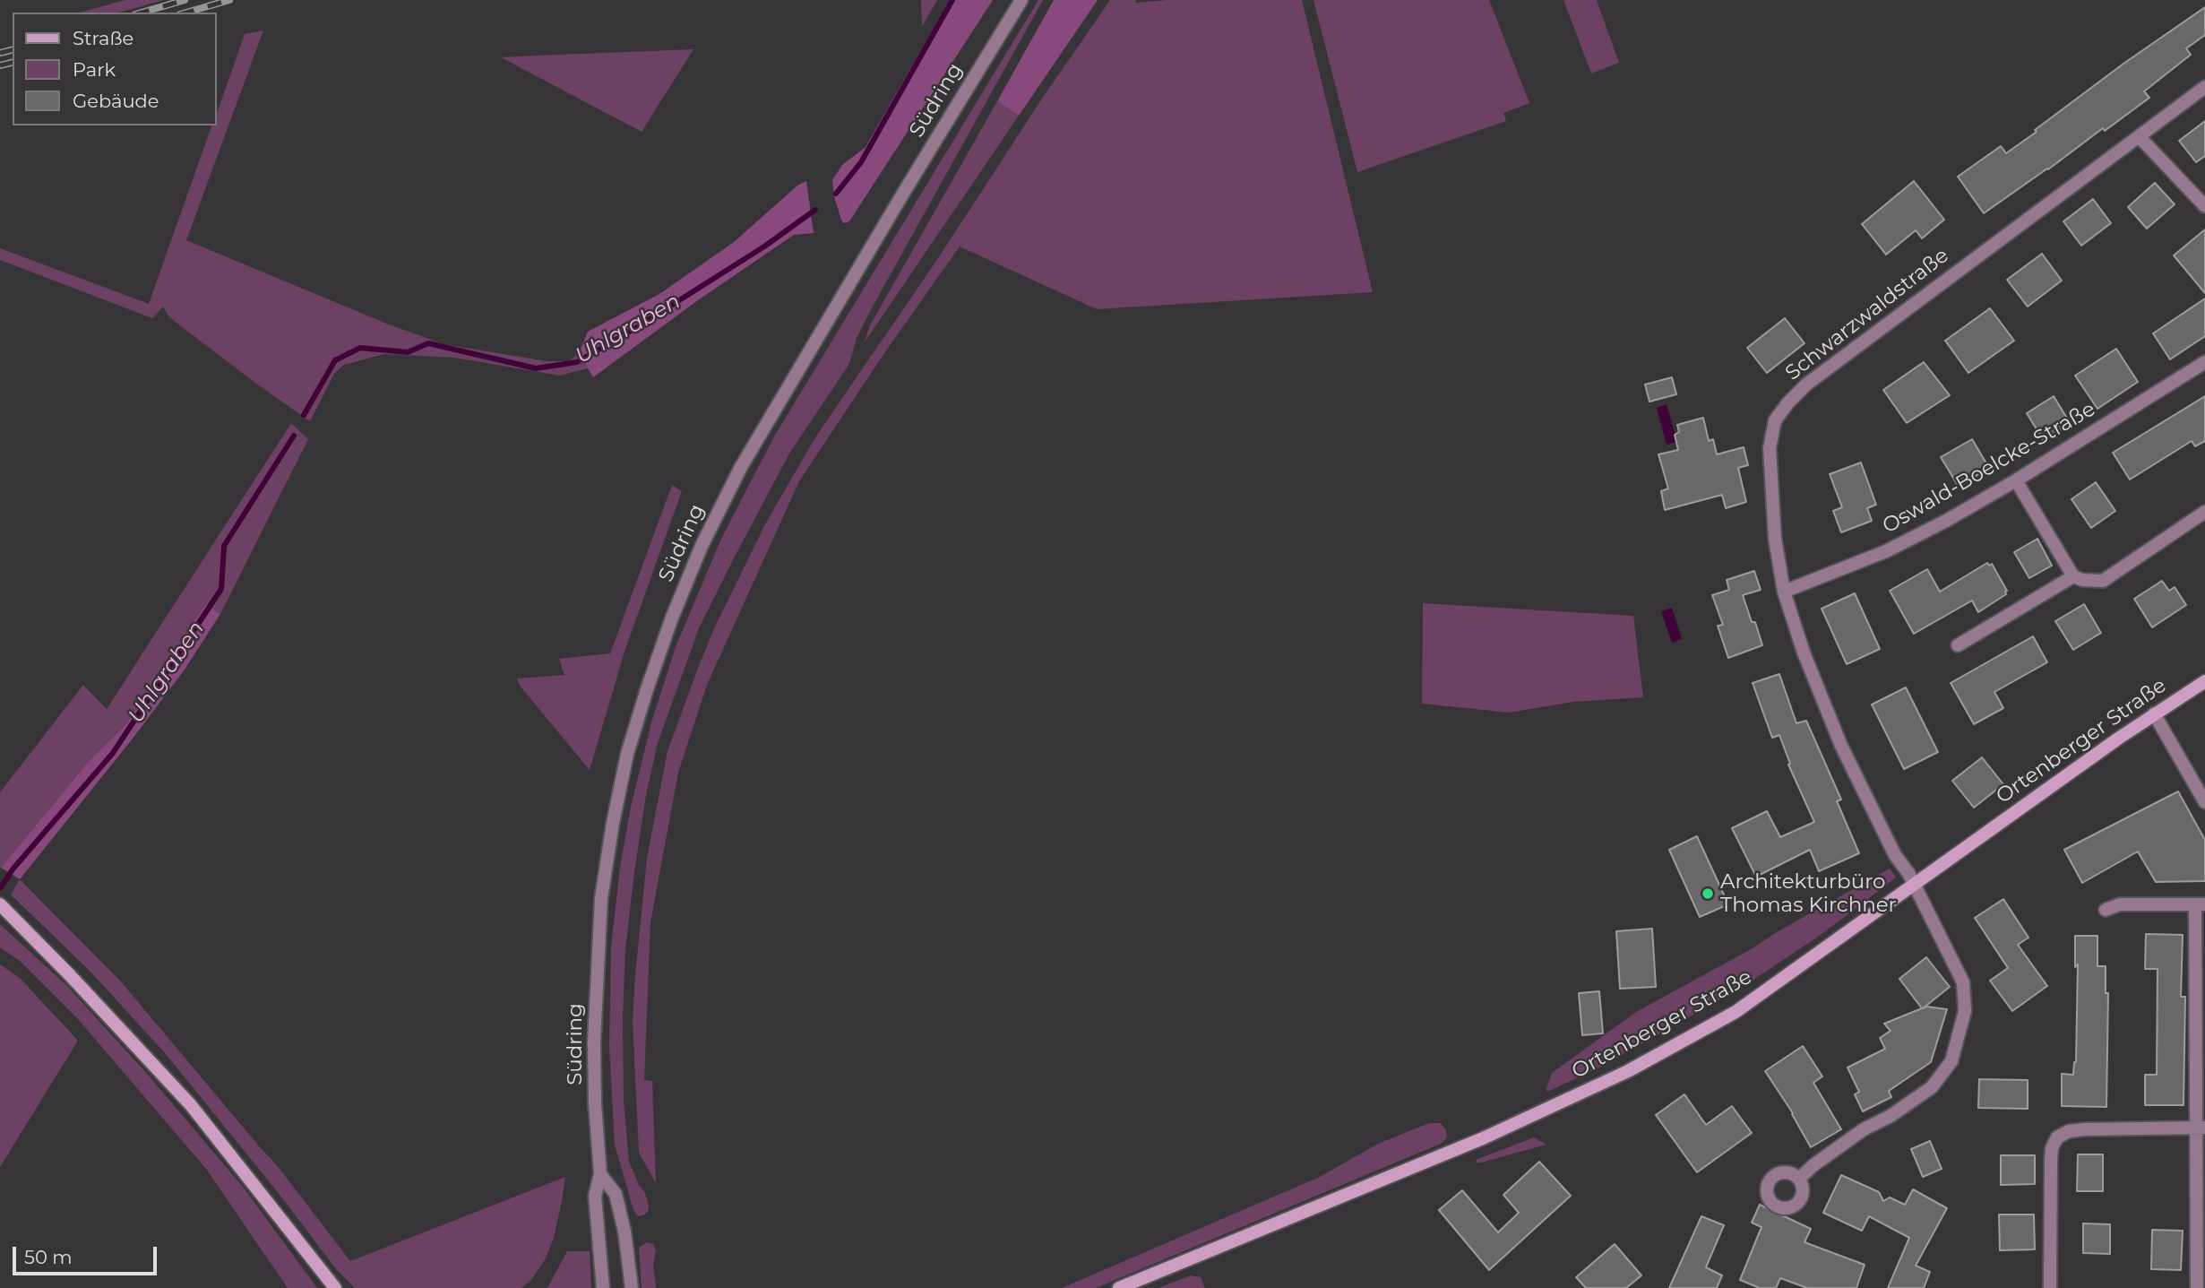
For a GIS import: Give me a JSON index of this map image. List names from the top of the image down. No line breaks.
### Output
{"streets":{"main road":["Ortenberger Straße"],"street":["Südring","Schwarzwaldstraße","Oswald-Boelcke-Straße"]},"crossings":[["Schwarzwaldstraße","Oswald-Boelcke-Straße"],["Schwarzwaldstraße","Ortenberger Straße"]],"water":["Uhlgraben"],"places":["Architekturbüro Thomas Kirchner"],"legend":["Straße","Park","Gebäude"],"scale_bar":"50 m"}
